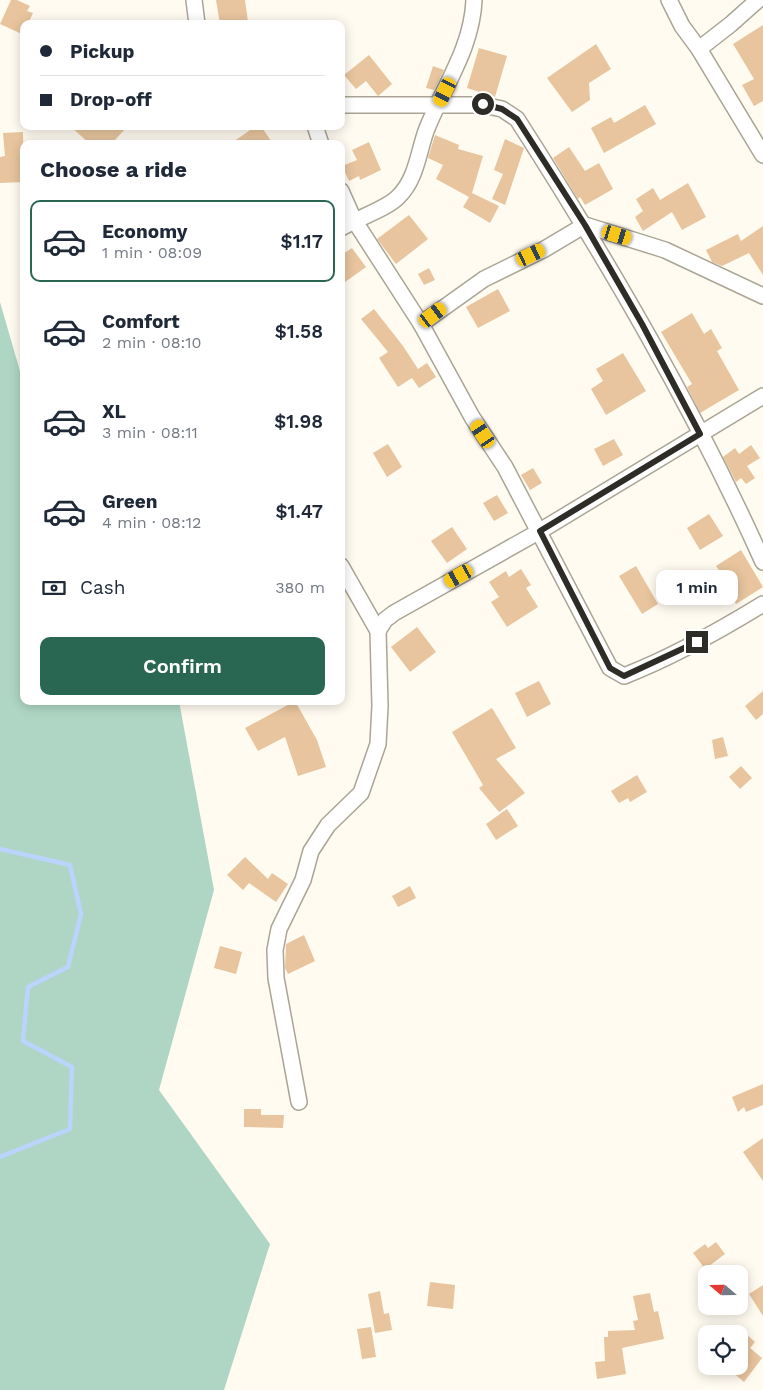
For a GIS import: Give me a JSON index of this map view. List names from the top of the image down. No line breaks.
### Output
{"north":"left","page":{"banner":["Pickup","Drop-off"],"heading":"Choose a ride","list":[{"name":"Economy","note":"1 min · 08:09","value":"$1.17"},{"name":"Comfort","note":"2 min · 08:10","value":"$1.58"},{"name":"XL","note":"3 min · 08:11","value":"$1.98"},{"name":"Green","note":"4 min · 08:12","value":"$1.47"}],"pay":["Cash","380 m"],"bubble":"1 min","buttons":"Confirm"}}
